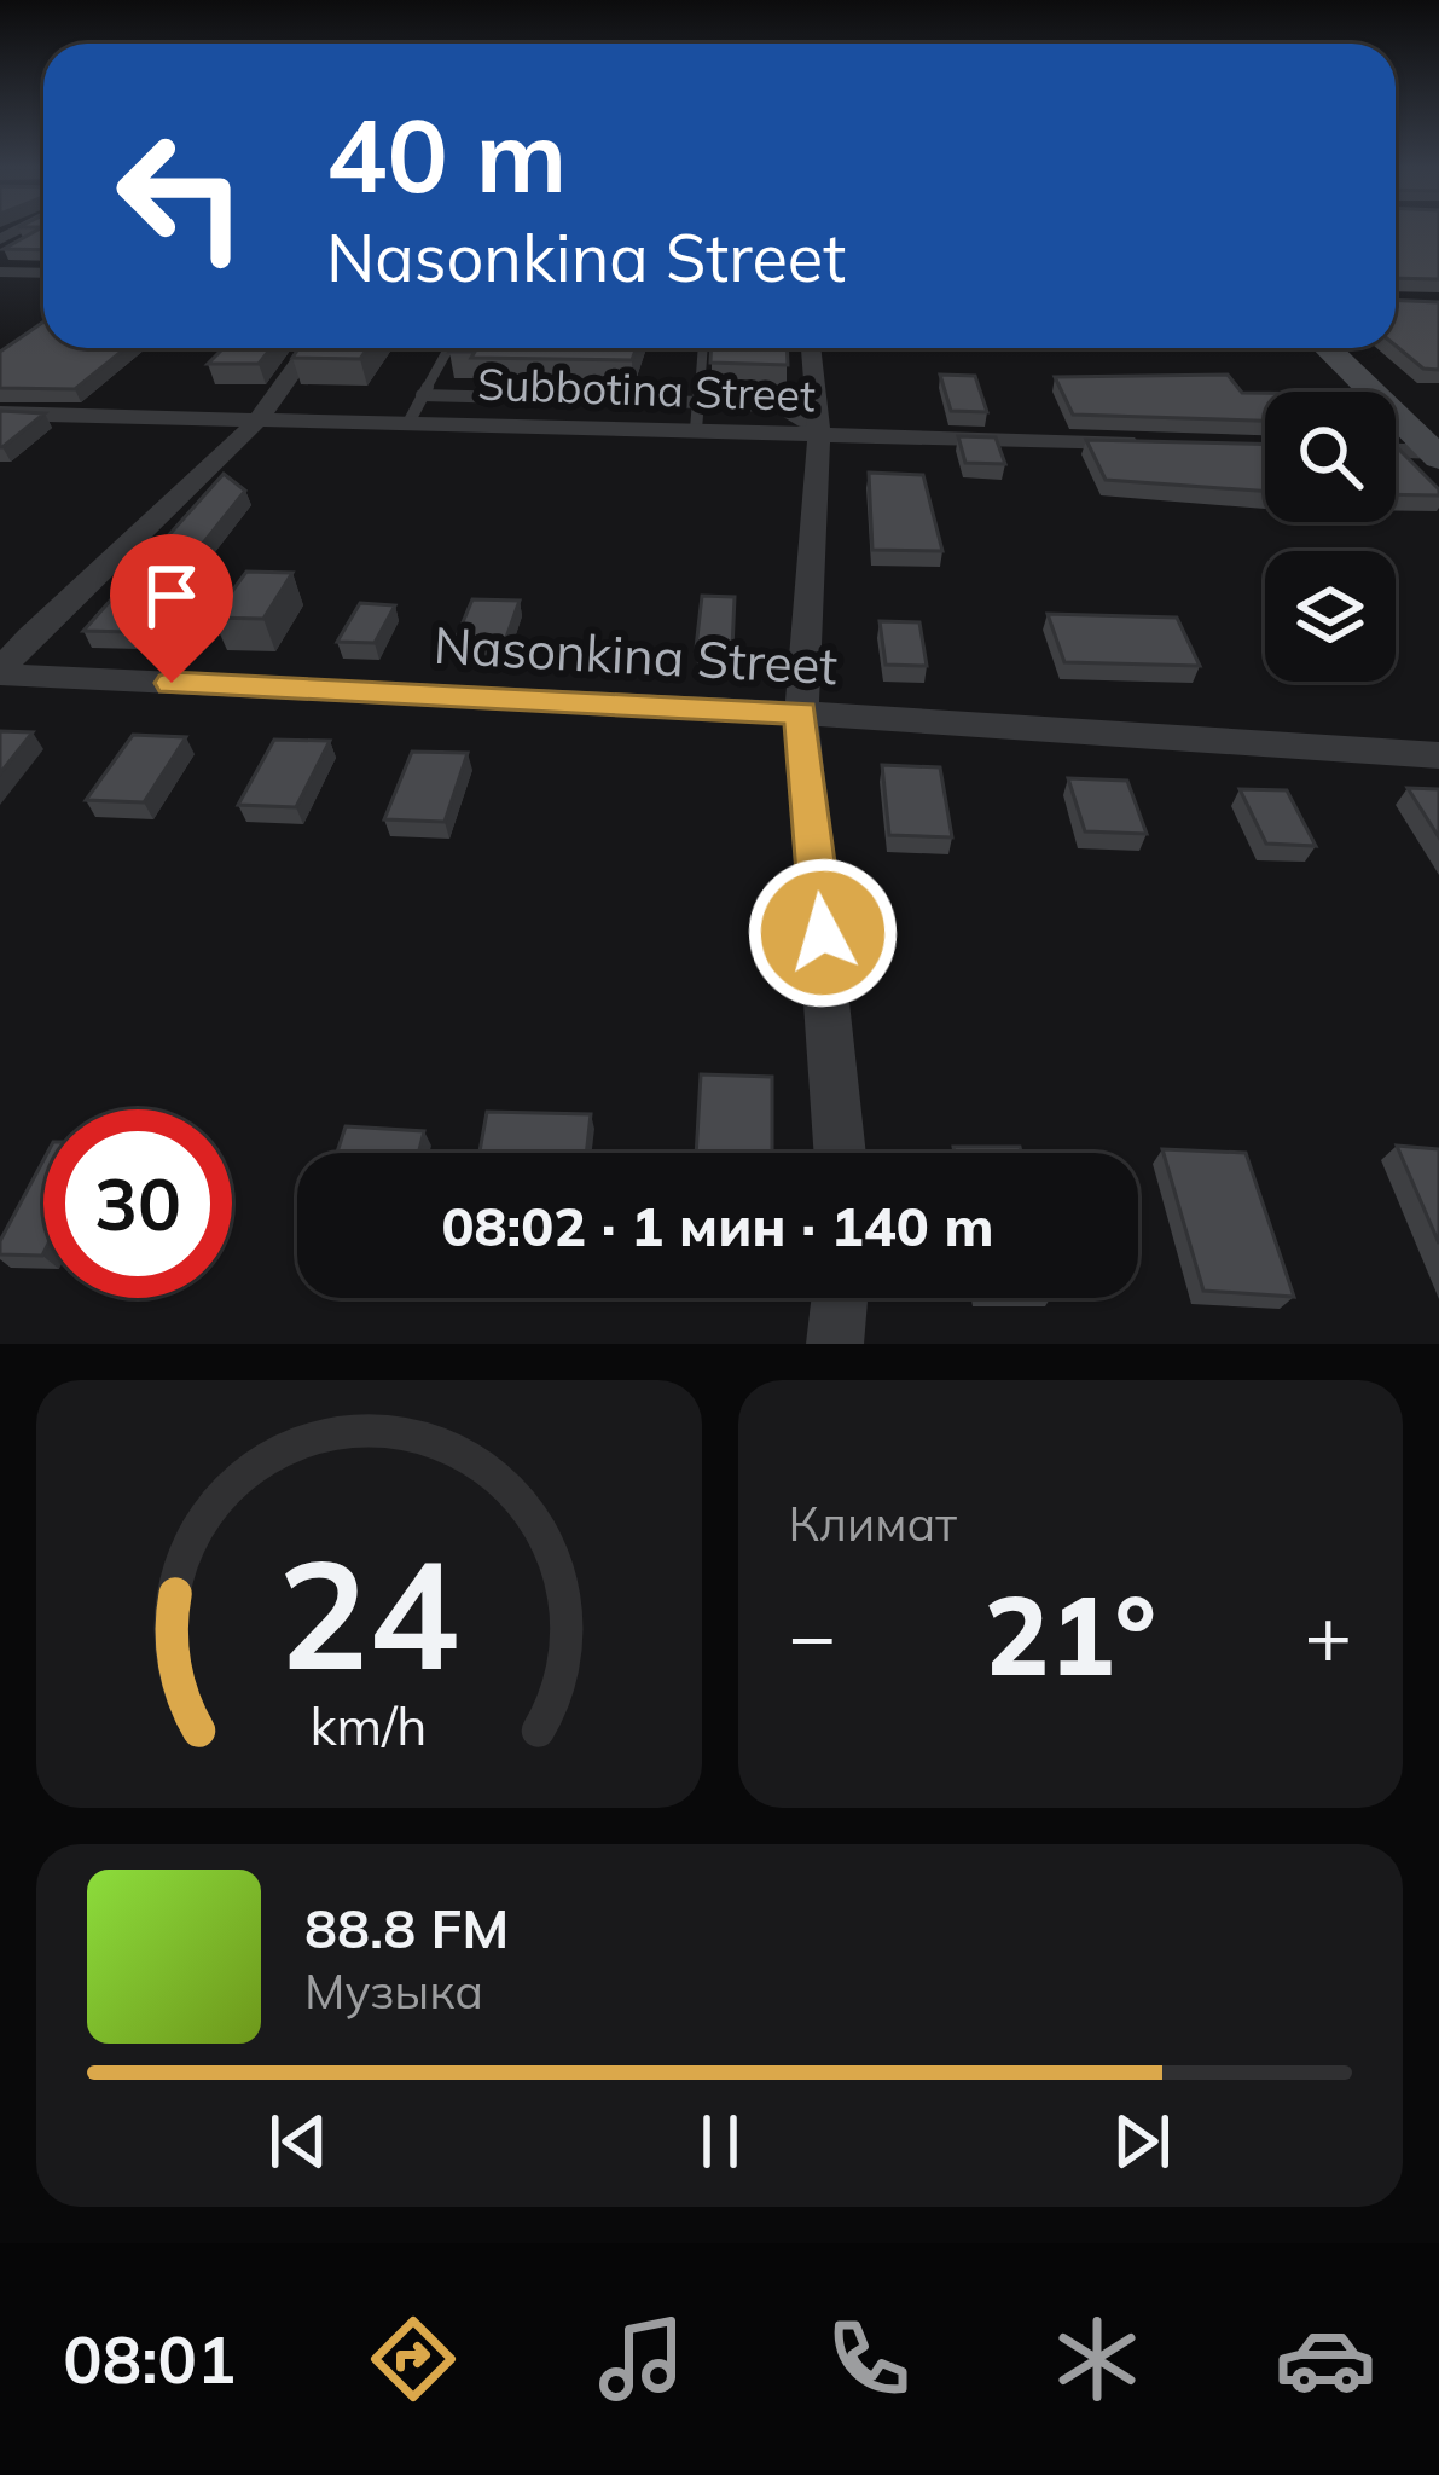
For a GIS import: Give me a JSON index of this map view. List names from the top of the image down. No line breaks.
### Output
{"streets":{"street":["Subbotina Street","Nasonkina Street"]},"page":{"turn":["40 m","Nasonkina Street"],"limit":"30","trip":"08:02 · 1 мин · 140 m","tile":"Климат","heat":["−","21°","+"],"song":["88.8 FM","Музыка"],"tabs":"08:01","gauge":["24","km/h"]}}
